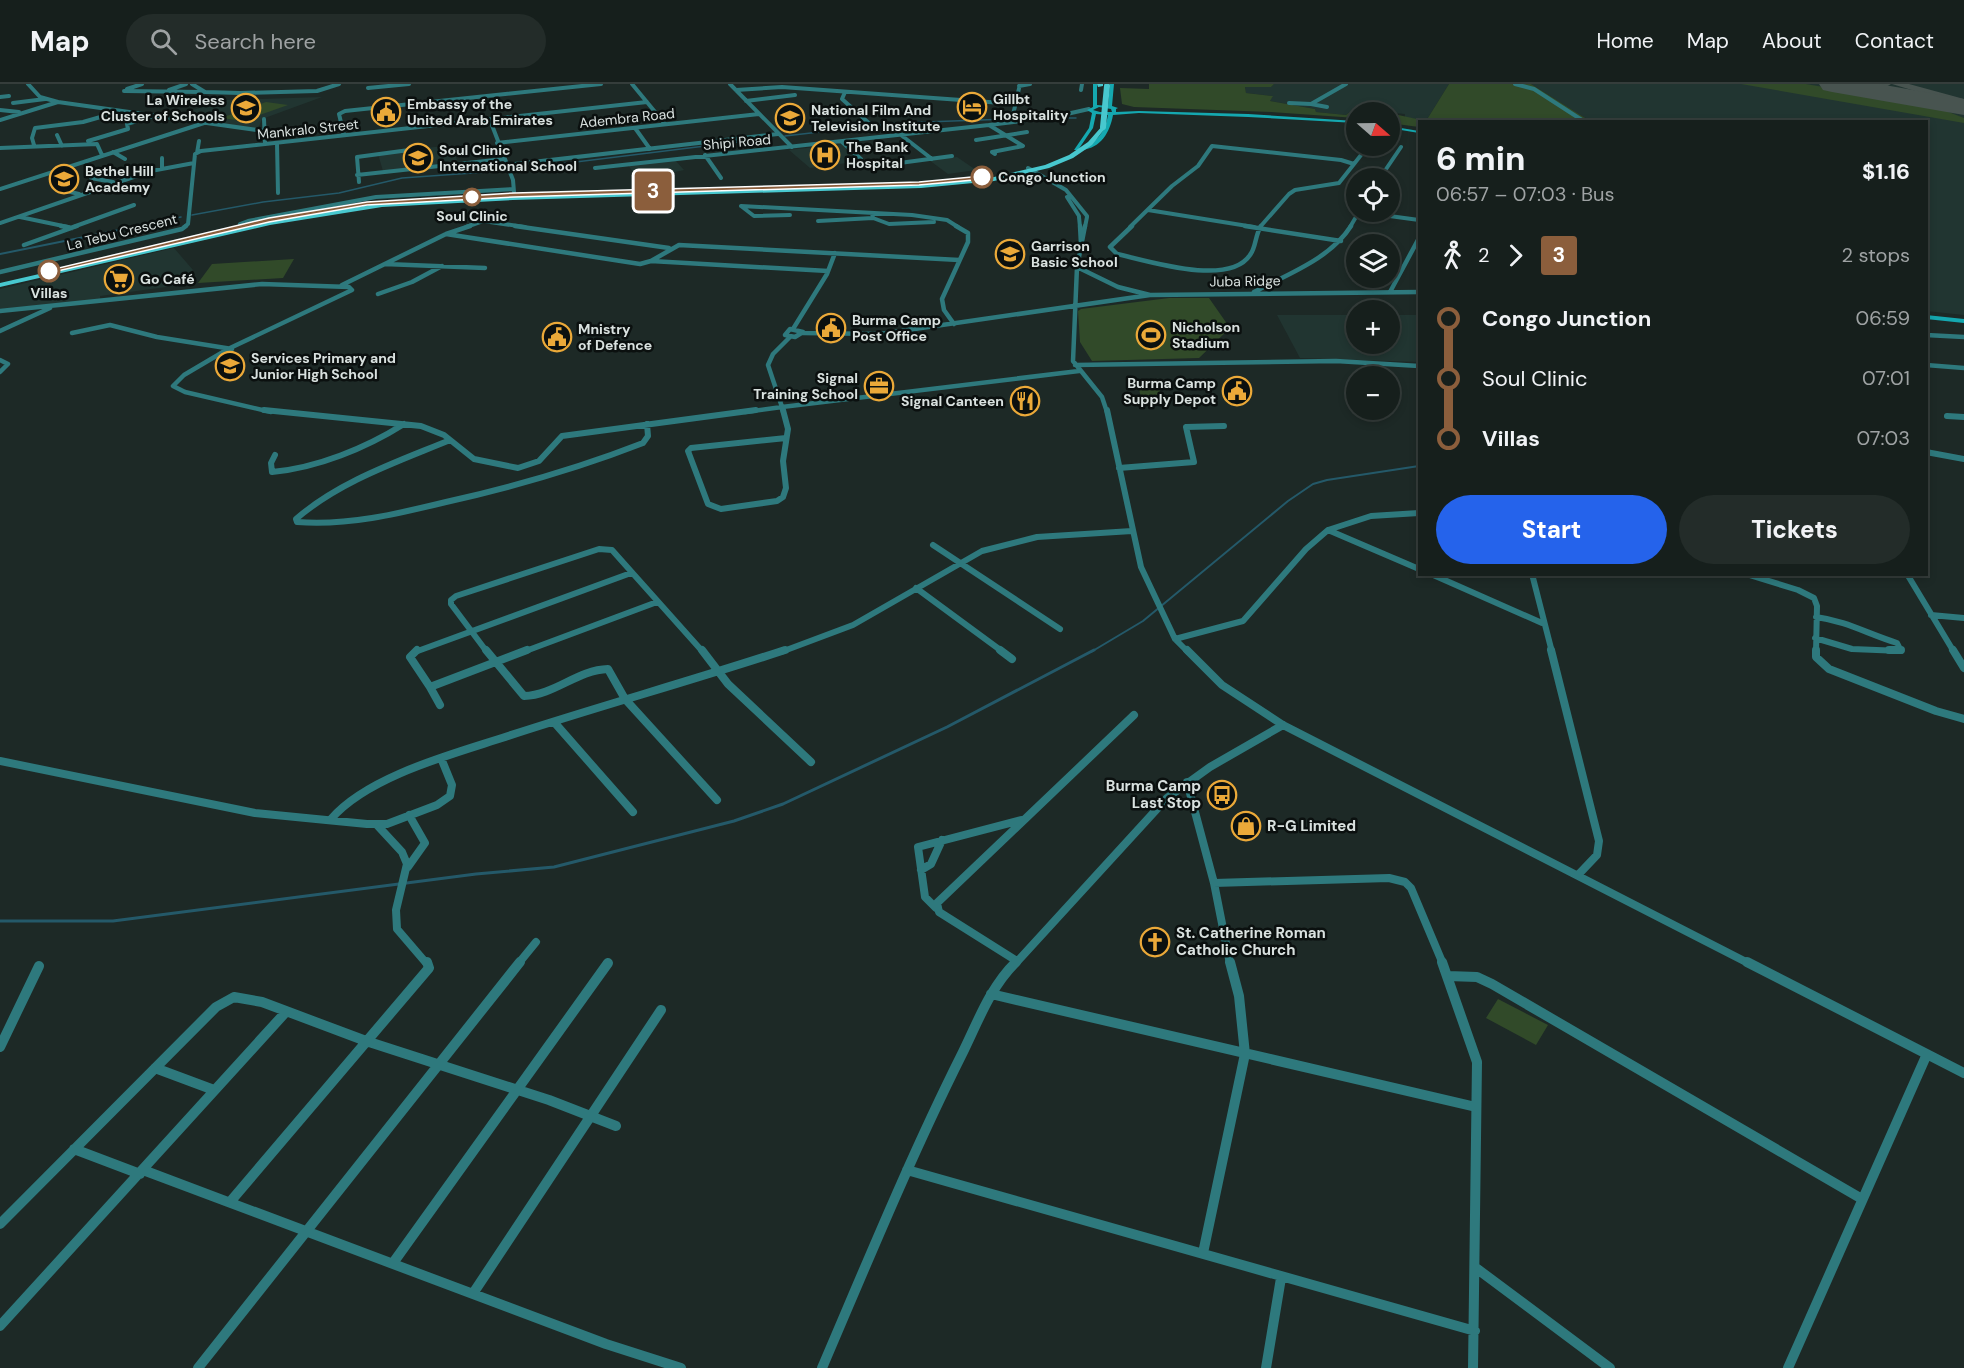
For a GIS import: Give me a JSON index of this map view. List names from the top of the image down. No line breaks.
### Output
{"streets":{"street":["Adembra Road","Mankralo Street","Shipi Road","La Tebu Crescent","Juba Ridge"]},"places":{"hotel":["Gillbt Hospitality"],"school or university":["La Wireless Cluster of Schools","National Film And Television Institute","Soul Clinic International School","Bethel Hill Academy","Garrison Basic School","Services Primary and Junior High School"],"public building":["Embassy of the United Arab Emirates","Burma Camp Post Office","Mnistry of Defence","Burma Camp Supply Depot"],"hospital":["The Bank Hospital"],"other":["Congo Junction","Soul Clinic","Villas"],"supermarket":["Go Café"],"sports":["Nicholson Stadium"],"office":["Signal Training School"],"restaurant":["Signal Canteen"],"bus stop":["Burma Camp Last Stop"],"shop":["R-G Limited"],"church":["St. Catherine Roman Catholic Church"]},"lines":["bus line 3"],"north":"right","page":{"header":"Map","search":"Search here","nav":["Home","Map","About","Contact"],"on_map":"3","map_buttons":["+","−"],"heading":["6 min","06:57 – 07:03 · Bus","$1.16"],"legs":["2","3","2 stops"],"list":[{"name":"Congo Junction","value":"06:59"},{"name":"Soul Clinic","value":"07:01"},{"name":"Villas","value":"07:03"}],"buttons":["Start","Tickets"]}}
